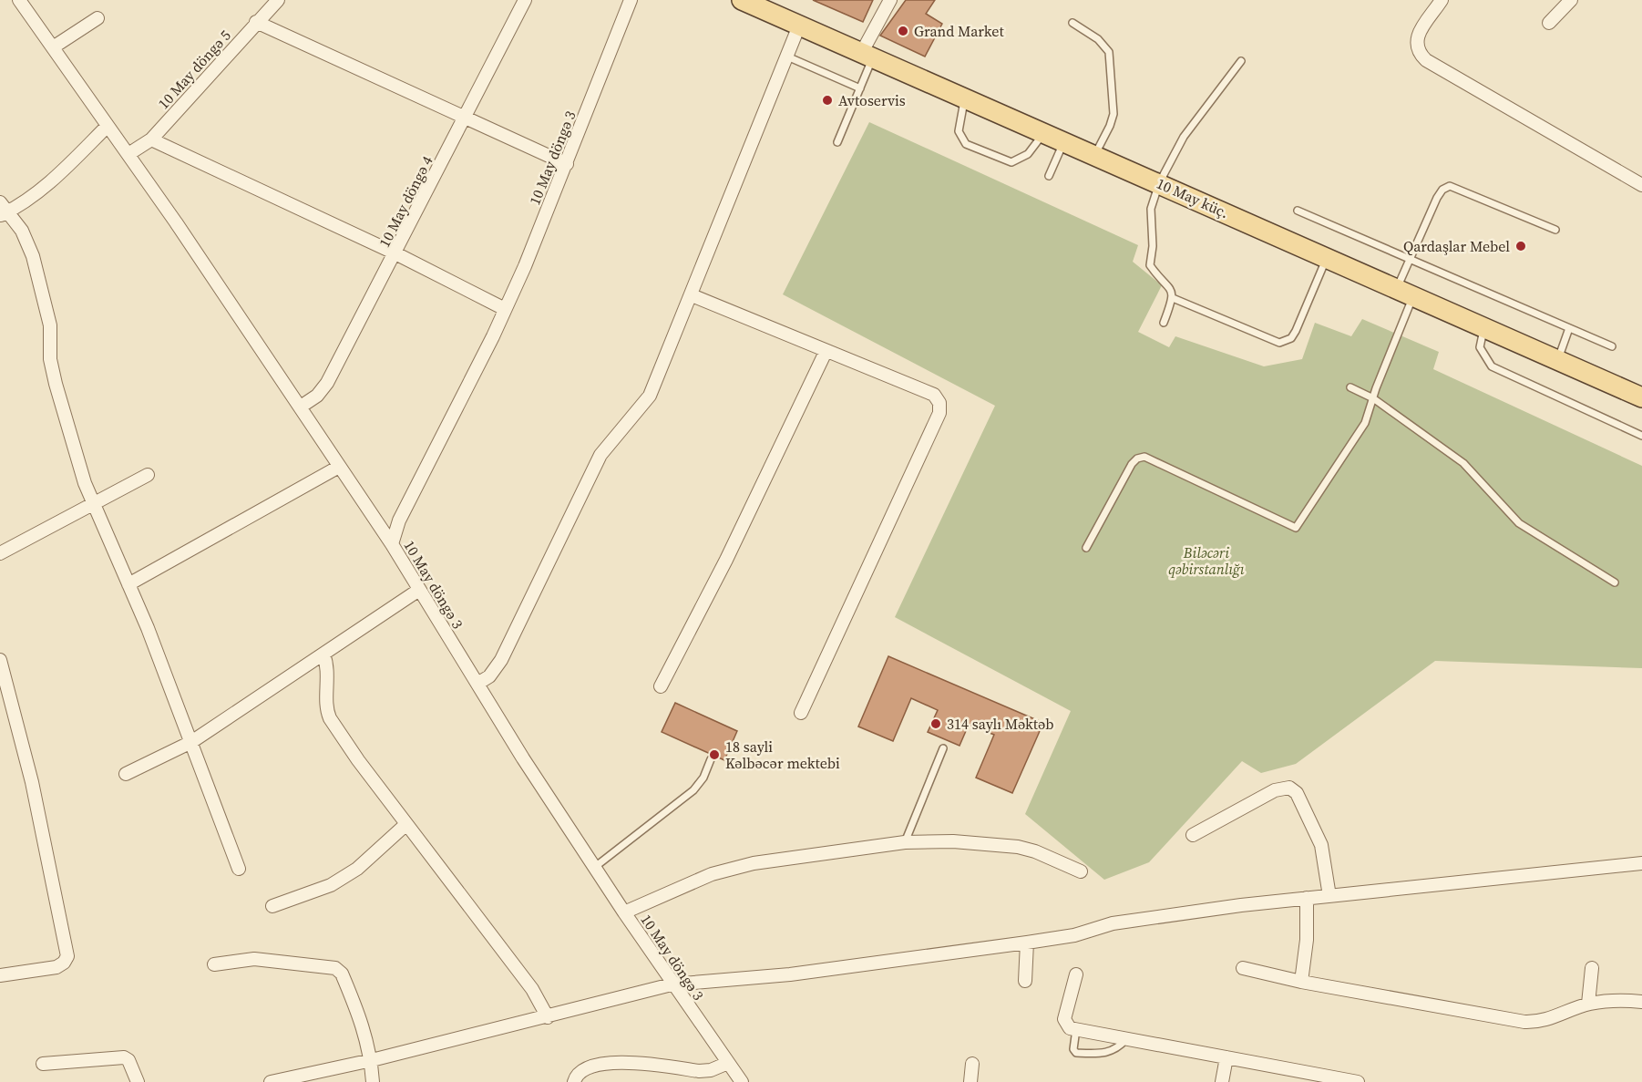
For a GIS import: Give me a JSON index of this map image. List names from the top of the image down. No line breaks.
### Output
{"streets":{"main road":["10 May küç."],"street":["10 May döngə 5","10 May döngə 3","10 May döngə 4"]},"parks":["Biləcəri qəbirstanlığı"],"places":["Grand Market","Avtoservis","Qardaşlar Mebel","314 saylı Məktəb","18 sayli Kəlbəcər mektebi"]}
